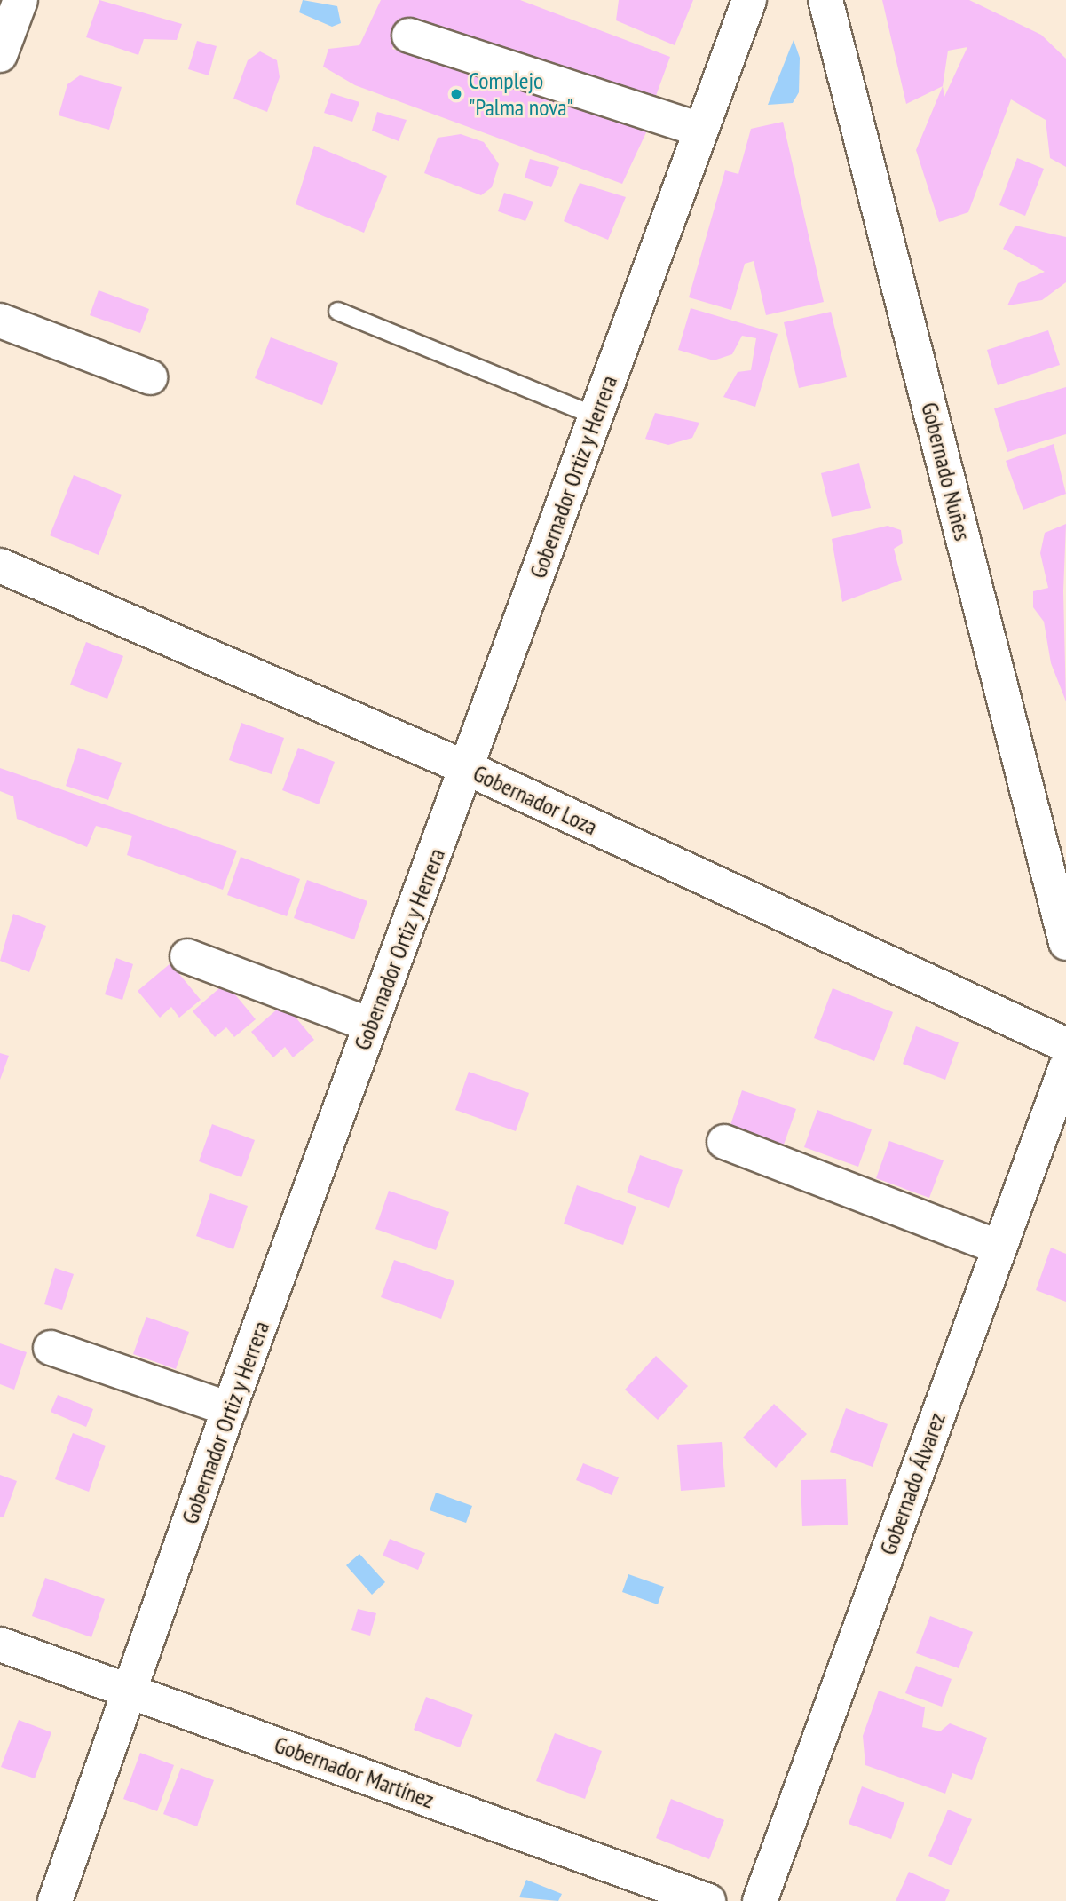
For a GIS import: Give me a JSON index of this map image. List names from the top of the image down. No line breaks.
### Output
{"streets":{"street":["Gobernado Nuñes","Gobernador Ortiz y Herrera","Gobernador Loza","Gobernado Álvarez","Gobernador Martínez"]},"crossings":[["Gobernador Ortiz y Herrera","Gobernador Loza"],["Gobernador Ortiz y Herrera","Gobernador Martínez"]],"places":["Complejo \"Palma nova\""]}
